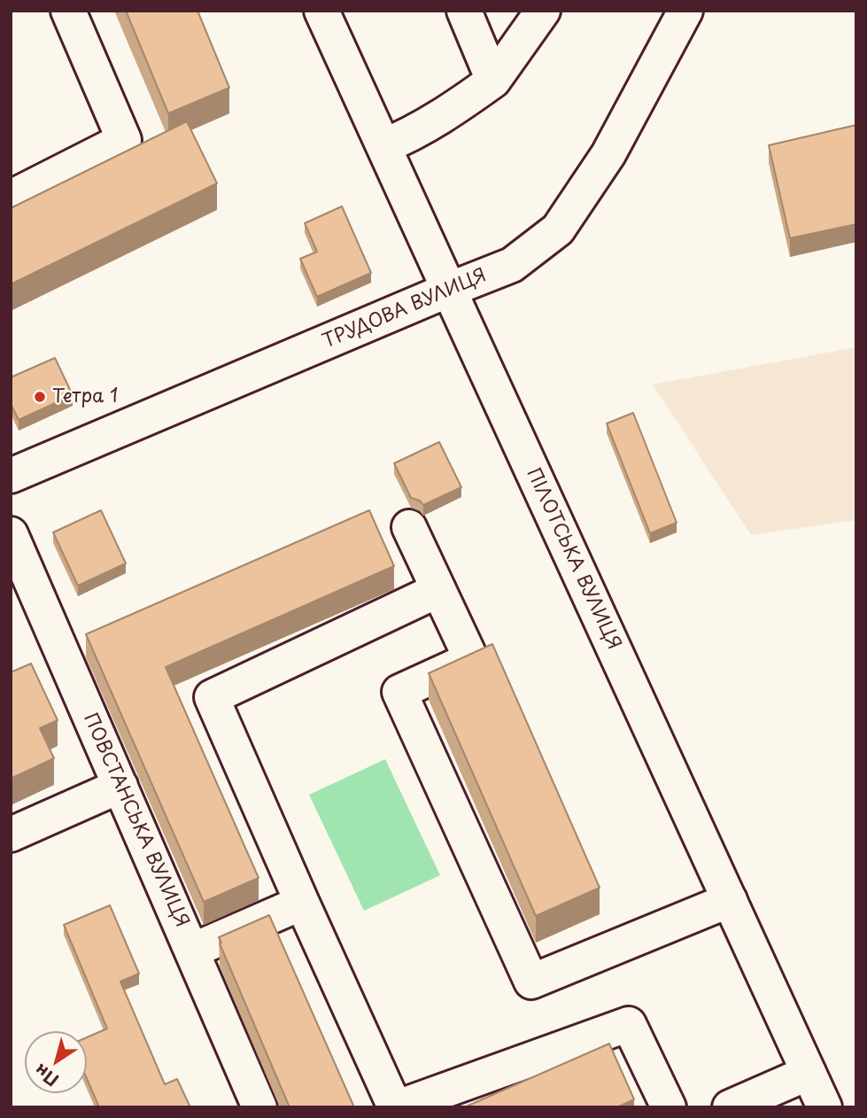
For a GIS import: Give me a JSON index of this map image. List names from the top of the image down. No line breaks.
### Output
{"streets":{"street":["ТРУДОВА ВУЛИЦЯ","ПІЛОТСЬКА ВУЛИЦЯ","ПОВСТАНСЬКА ВУЛИЦЯ"]},"crossings":[["ТРУДОВА ВУЛИЦЯ","ПІЛОТСЬКА ВУЛИЦЯ"]],"places":["Тетра 1"],"north":"bottom left"}
